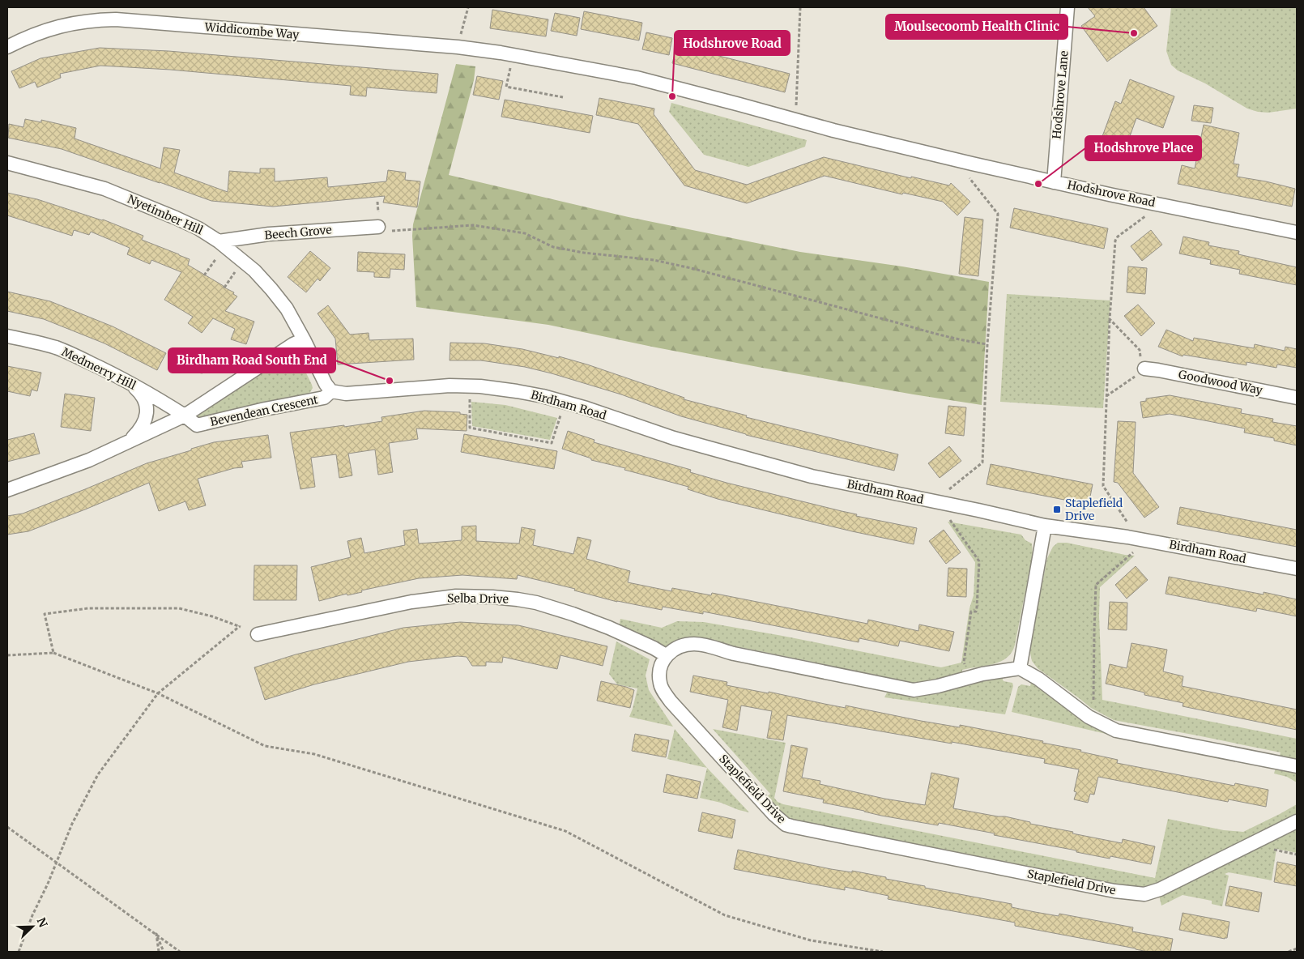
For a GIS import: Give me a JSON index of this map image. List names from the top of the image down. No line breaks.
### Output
{"streets":{"street":["Widdicombe Way","Hodshrove Lane","Hodshrove Road","Nyetimber Hill","Beech Grove","Medmerry Hill","Goodwood Way","Birdham Road","Bevendean Crescent","Selba Drive","Staplefield Drive"]},"crossings":[["Widdicombe Way","Hodshrove Road"],["Hodshrove Lane","Hodshrove Road"],["Nyetimber Hill","Beech Grove"],["Nyetimber Hill","Bevendean Crescent"],["Medmerry Hill","Bevendean Crescent"],["Birdham Road","Bevendean Crescent"],["Selba Drive","Staplefield Drive"]],"places":{"other":["Moulsecoomb Health Clinic","Hodshrove Road","Hodshrove Place","Birdham Road South End"],"transit":["Staplefield Drive"]},"north":"top right"}
